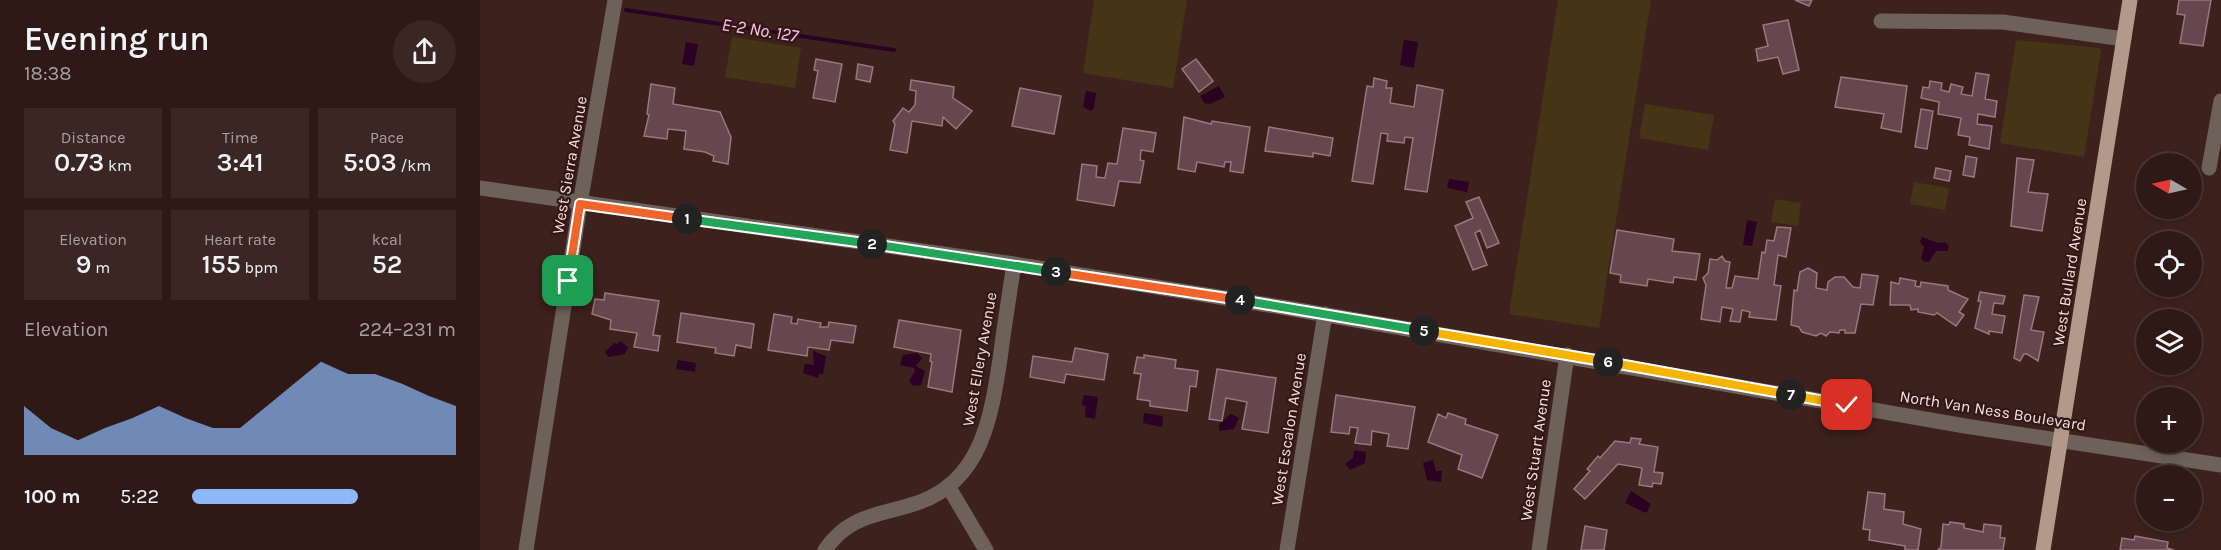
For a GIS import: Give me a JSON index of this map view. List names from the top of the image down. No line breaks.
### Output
{"streets":{"main road":["West Bullard Avenue"],"street":["West Sierra Avenue","West Ellery Avenue","North Van Ness Boulevard","West Escalon Avenue","West Stuart Avenue"]},"crossings":[["West Sierra Avenue","North Van Ness Boulevard"],["West Bullard Avenue","North Van Ness Boulevard"],["West Ellery Avenue","North Van Ness Boulevard"],["North Van Ness Boulevard","West Escalon Avenue"],["North Van Ness Boulevard","West Stuart Avenue"]],"water":["E-2 No. 127"],"north":"left","page":{"heading":["Evening run","18:38"],"stats":[["Distance","0.73 km"],["Time","3:41"],["Pace","5:03 /km"],["Elevation","9 m"],["Heart rate","155 bpm"],["kcal","52"]],"map_buttons":["+","−"],"pins":["1","2","3","4","5","6","7"],"chart":["Elevation","224–231 m"],"list":[{"name":"100 m","note":"5:22"}]}}
